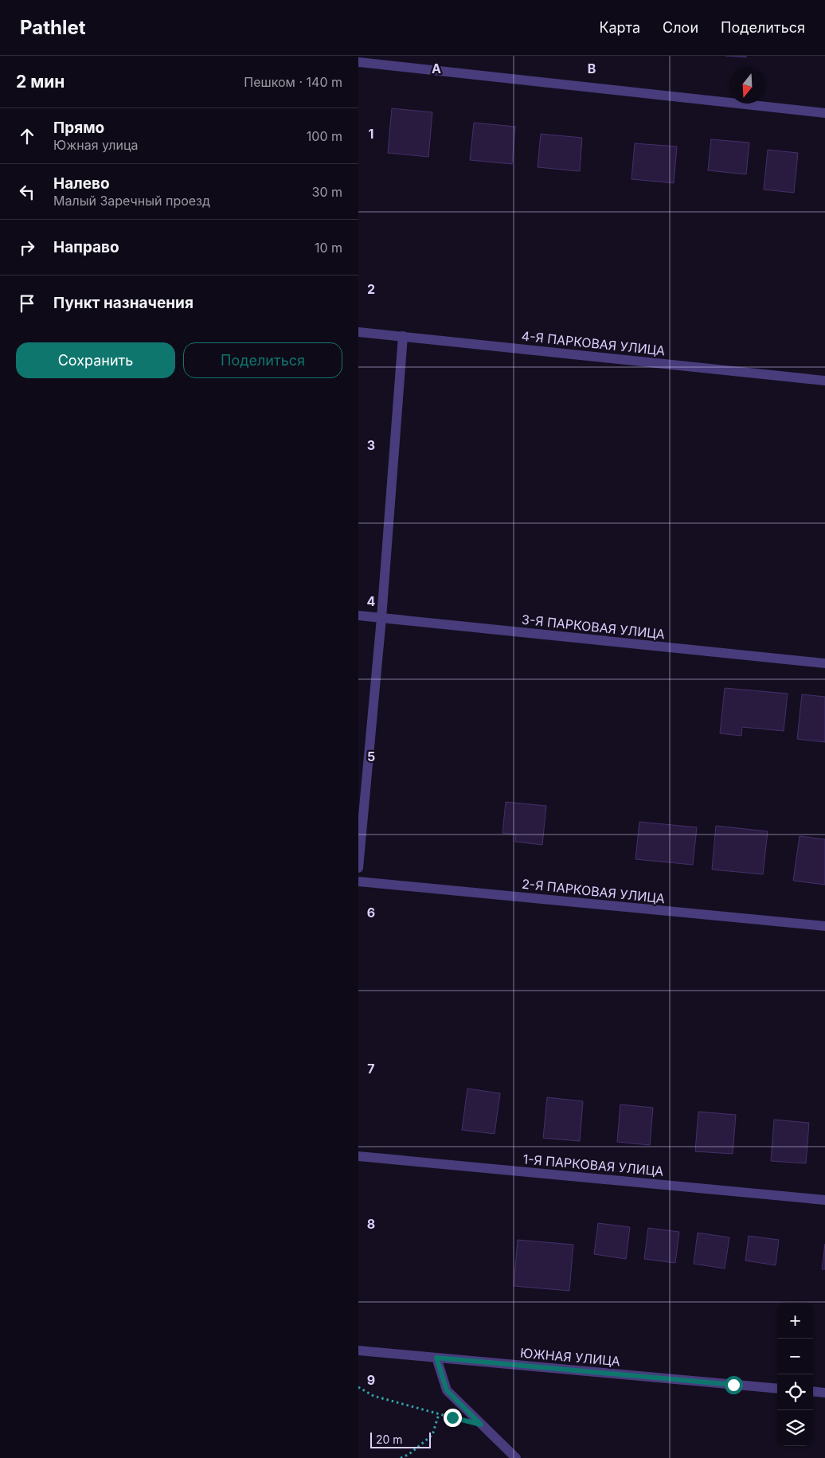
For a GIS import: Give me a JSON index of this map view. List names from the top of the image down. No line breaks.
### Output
{"streets":{"street":["4-Я ПАРКОВАЯ УЛИЦА","3-Я ПАРКОВАЯ УЛИЦА","2-Я ПАРКОВАЯ УЛИЦА","1-Я ПАРКОВАЯ УЛИЦА","ЮЖНАЯ УЛИЦА"]},"scale_bar":"20 m","north":"bottom","page":{"header":"Pathlet","nav":["Карта","Слои","Поделиться"],"heading":["2 мин","Пешком · 140 m"],"list":[["Прямо","Южная улица","100 m"],["Налево","Малый Заречный проезд","30 m"],["Направо","10 m"],"Пункт назначения"],"buttons":["Сохранить","Поделиться"],"map_buttons":["+","−"],"scale":"20 m"},"grid":{"columns":["A","B"],"rows":["1","2","3","4","5","6","7","8","9"]}}
